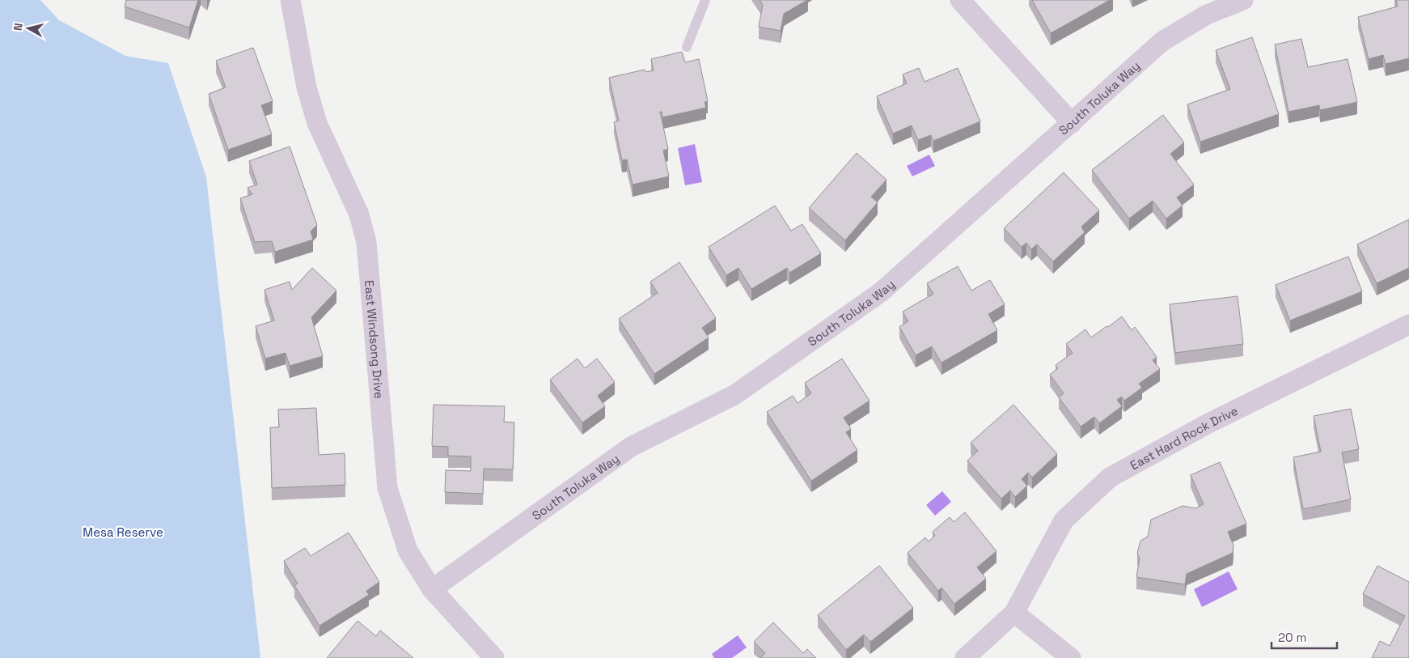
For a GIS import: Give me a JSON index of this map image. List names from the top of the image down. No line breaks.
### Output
{"streets":{"street":["South Toluka Way","East Windsong Drive","East Hard Rock Drive"]},"crossings":[["South Toluka Way","East Windsong Drive"]],"parks":["Mesa Reserve"],"scale_bar":"20 m","north":"left"}
